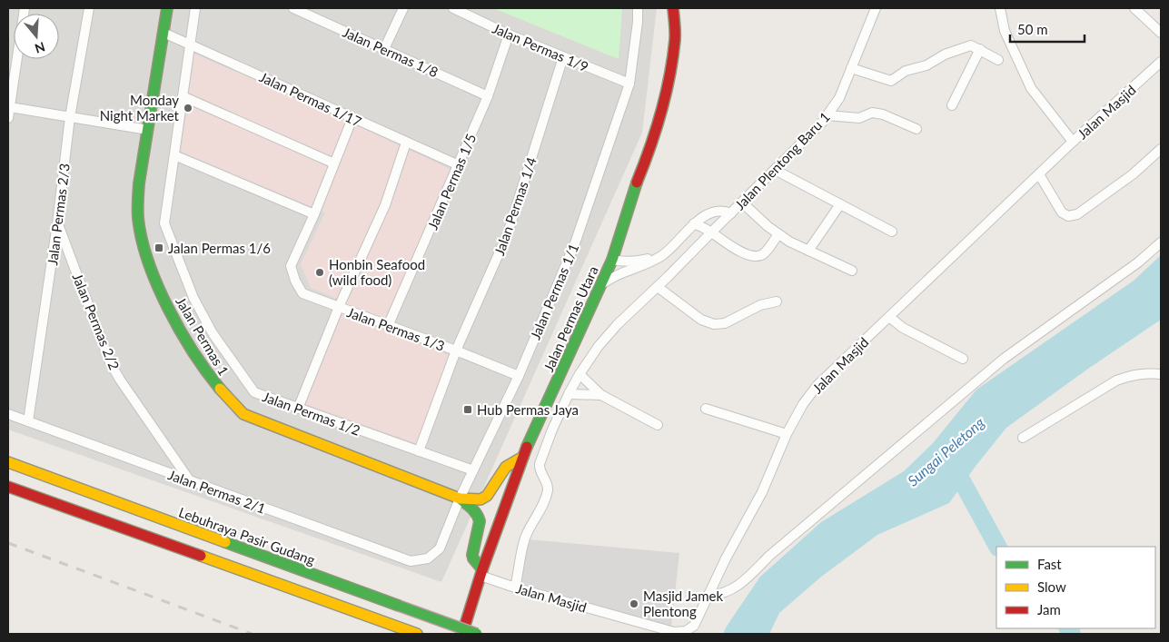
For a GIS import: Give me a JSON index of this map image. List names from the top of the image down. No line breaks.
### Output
{"streets":{"main road":["Jalan Permas Utara","Jalan Permas 1","Lebuhraya Pasir Gudang"],"street":["Jalan Permas 1/9","Jalan Permas 1/8","Jalan Permas 1/17","Jalan Masjid","Jalan Plentong Baru 1","Jalan Permas 1/5","Jalan Permas 1/4","Jalan Permas 2/3","Jalan Permas 1/1","Jalan Permas 2/2","Jalan Permas 1/3","Jalan Permas 1/2","Jalan Permas 2/1"]},"crossings":[["Jalan Permas 1/9","Jalan Permas 1/5"],["Jalan Permas 1/9","Jalan Permas 1/4"],["Jalan Permas 1/9","Jalan Permas 1/1"],["Jalan Permas 1/8","Jalan Permas 1/5"],["Jalan Permas 1/17","Jalan Permas 1/5"],["Jalan Permas 1/17","Jalan Permas 1"],["Jalan Permas 1/17","Jalan Permas 1/2"],["Jalan Masjid","Jalan Plentong Baru 1"],["Jalan Masjid","Jalan Permas Utara"],["Jalan Masjid","Jalan Permas 1"],["Jalan Plentong Baru 1","Jalan Permas Utara"],["Jalan Permas 1/5","Jalan Permas 1/3"],["Jalan Permas 1/4","Jalan Permas 1/3"],["Jalan Permas 1/4","Jalan Permas 1/2"],["Jalan Permas 2/3","Jalan Permas 2/2"],["Jalan Permas 2/3","Jalan Permas 2/1"],["Jalan Permas 1/1","Jalan Permas 1/3"],["Jalan Permas 1/1","Jalan Permas 1"],["Jalan Permas 1/1","Jalan Permas 1/2"],["Jalan Permas 1/1","Jalan Permas 2/1"],["Jalan Permas Utara","Jalan Permas 1"],["Jalan Permas 2/2","Jalan Permas 2/1"]],"water":["Sungai Peletong"],"places":{"other":["Monday Night Market","Honbin Seafood (wild food)","Masjid Jamek Plentong"],"transit":["Jalan Permas 1/6","Hub Permas Jaya"]},"legend":["Fast","Slow","Jam"],"scale_bar":"50 m","north":"bottom"}
